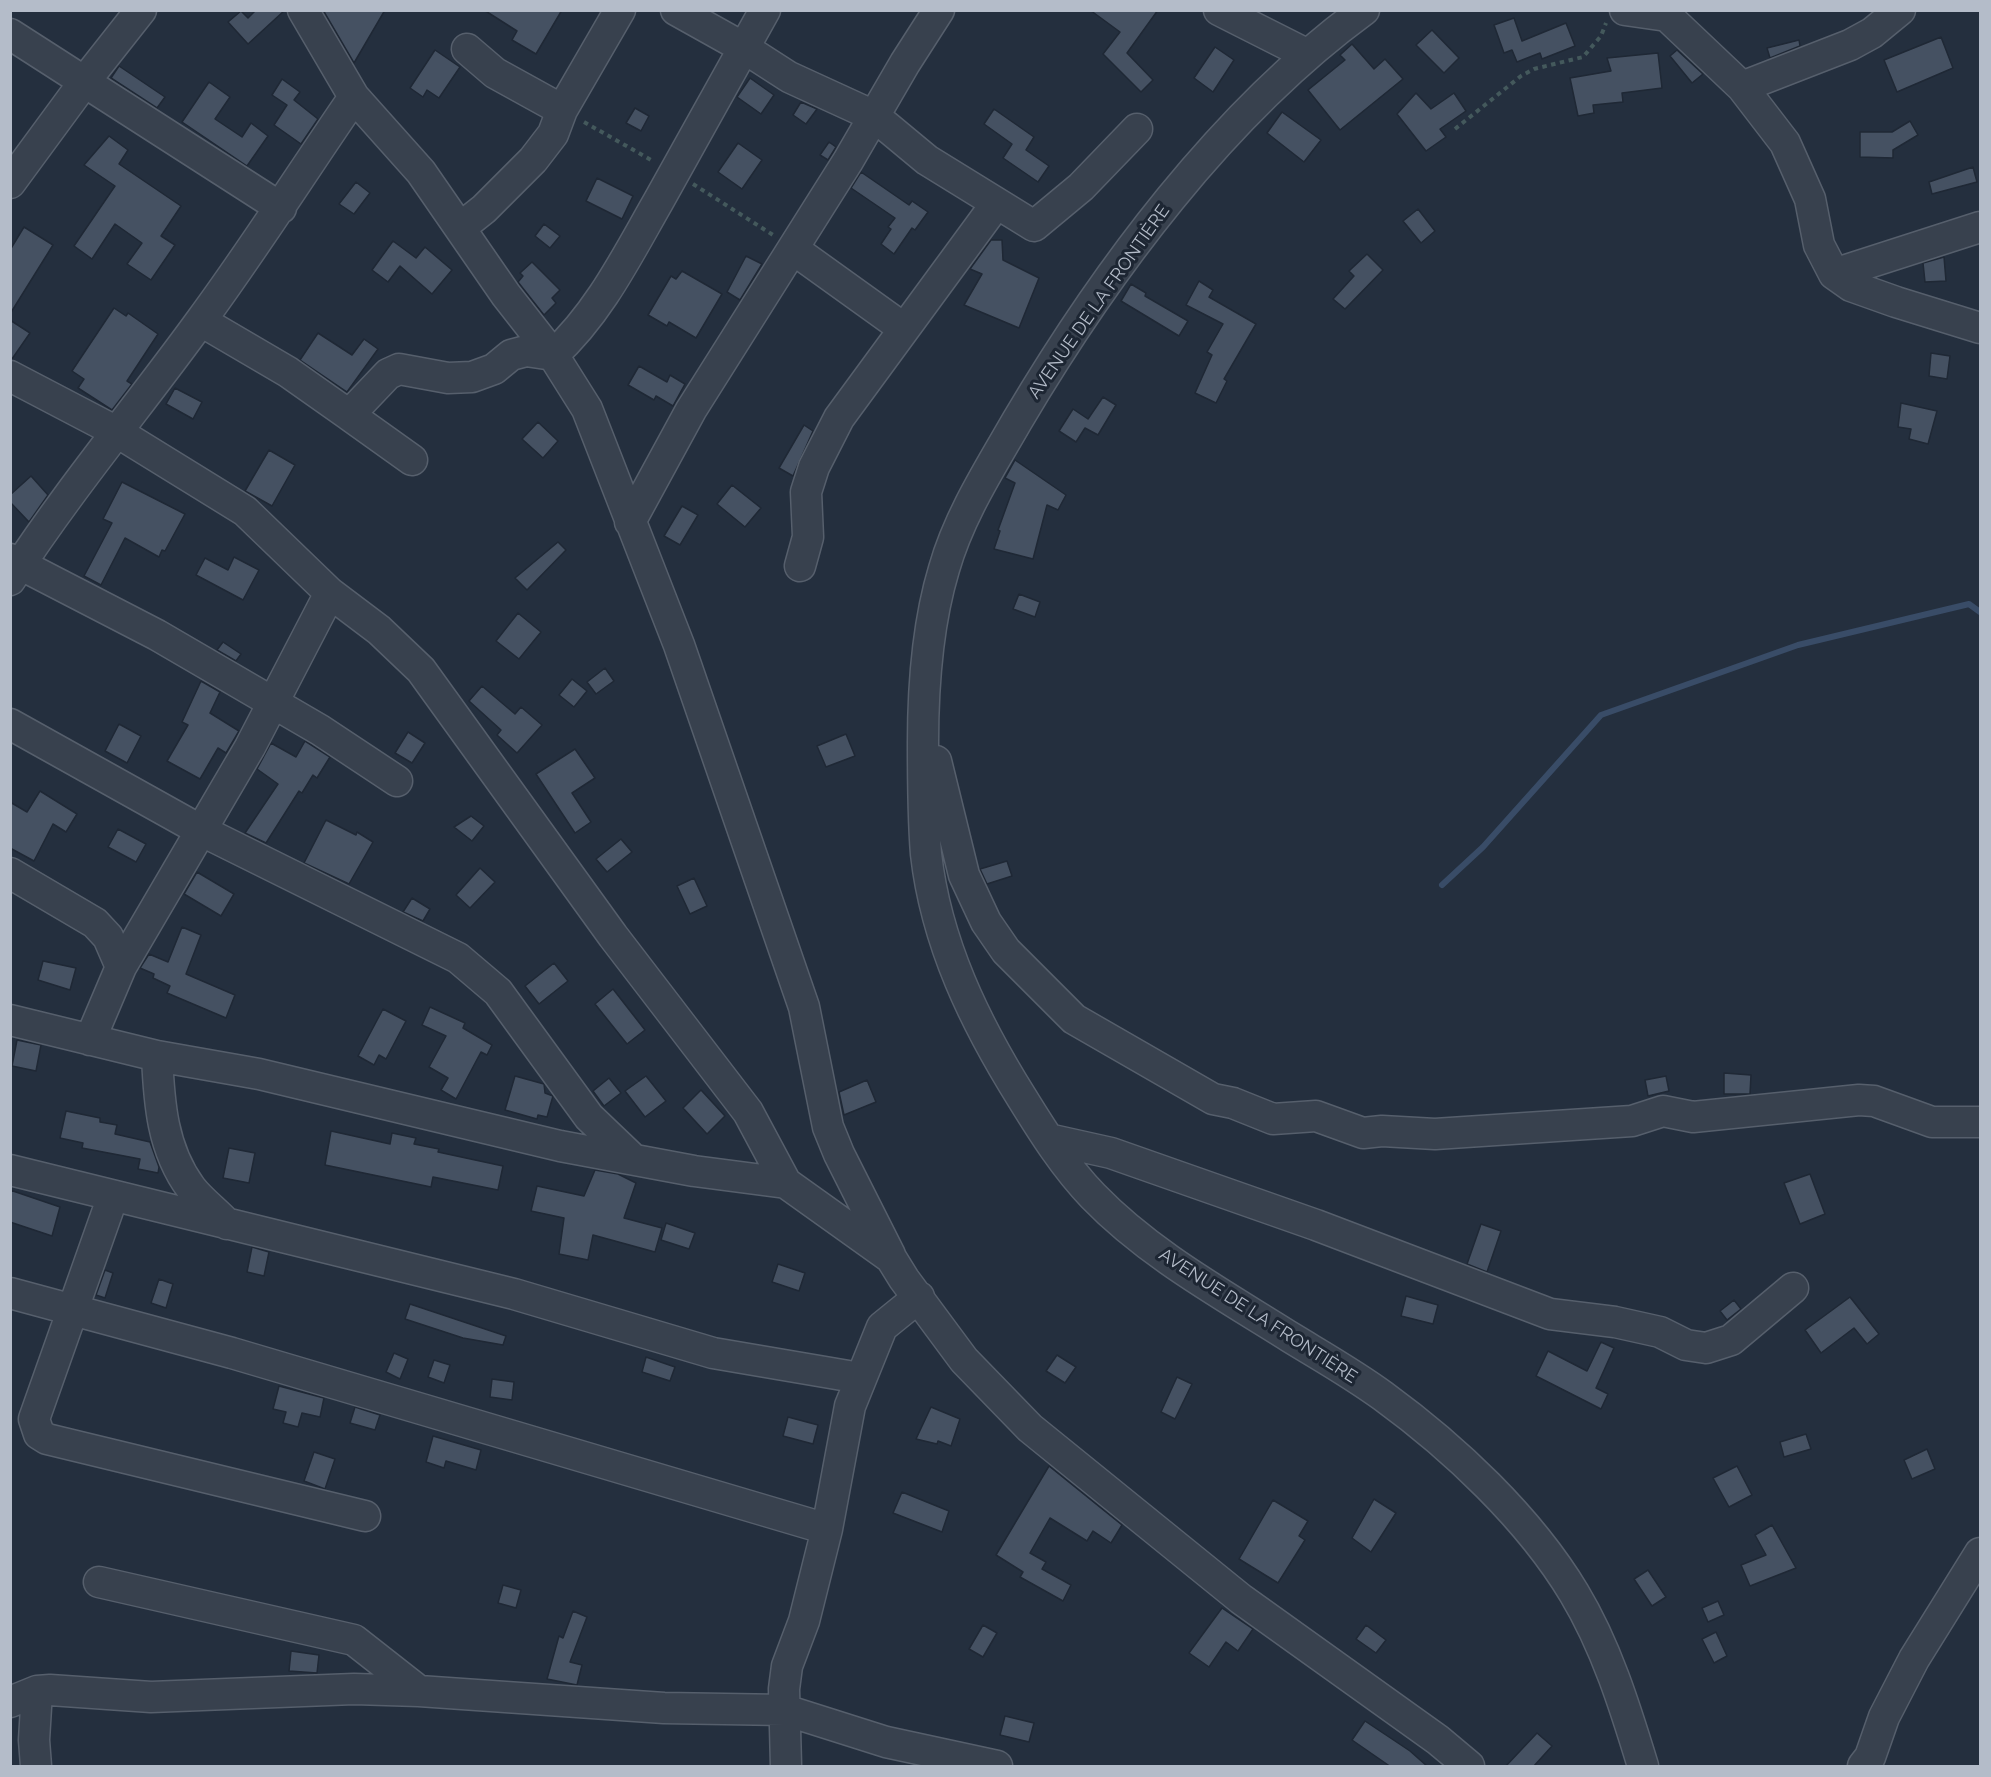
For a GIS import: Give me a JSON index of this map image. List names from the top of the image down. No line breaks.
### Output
{"streets":{"street":["AVENUE DE LA FRONTIÈRE"]}}
